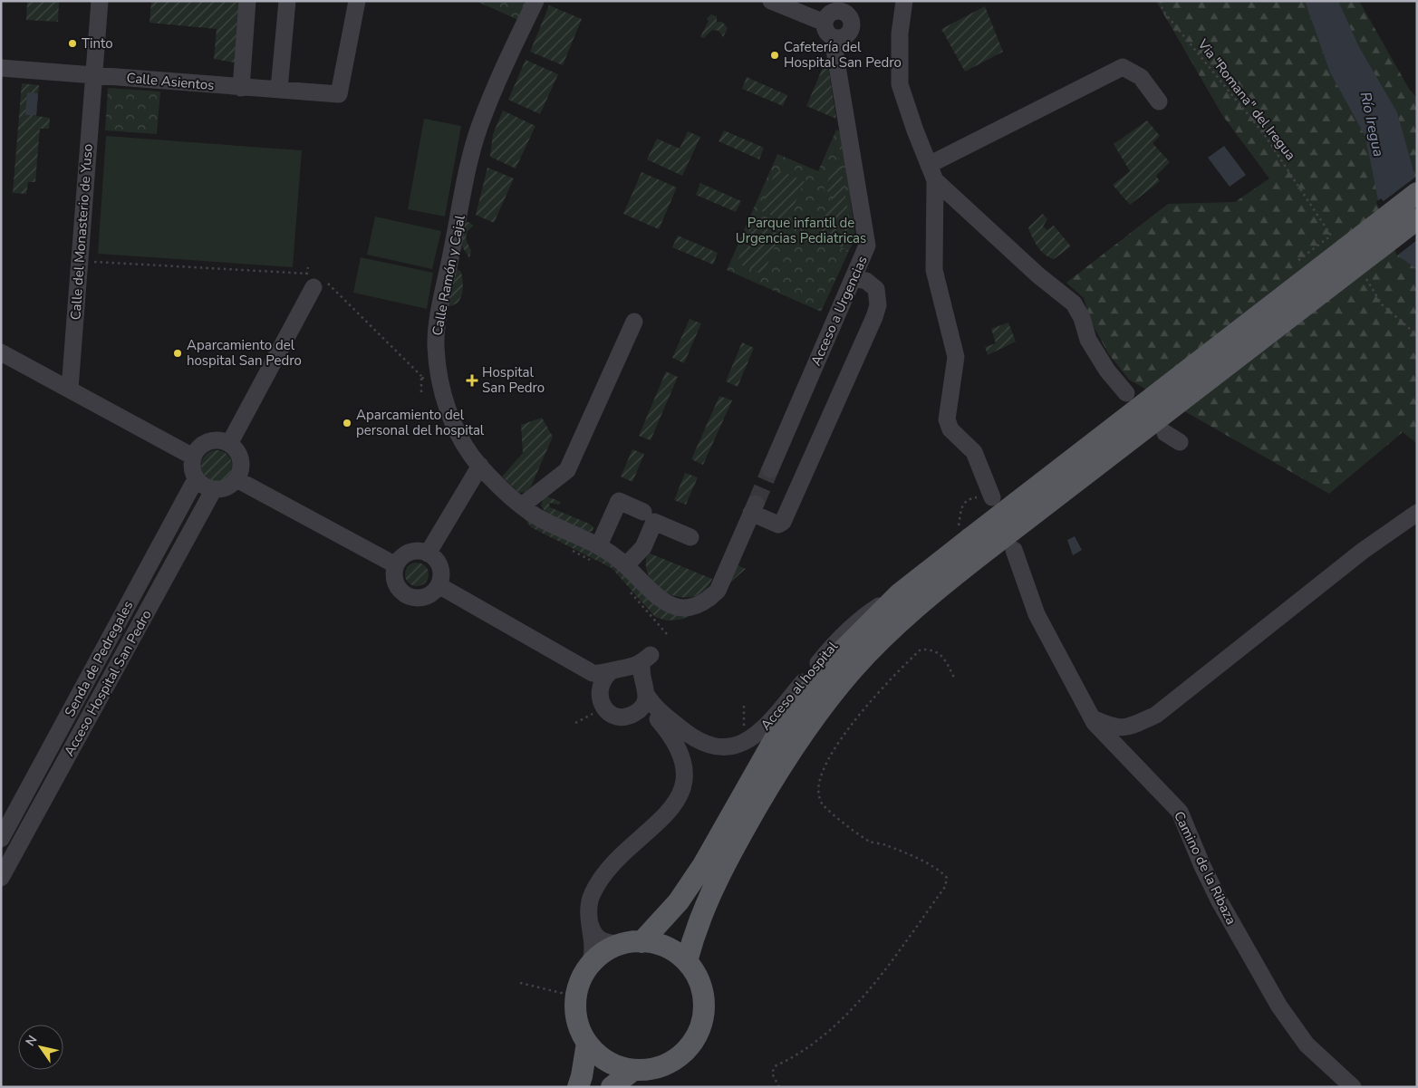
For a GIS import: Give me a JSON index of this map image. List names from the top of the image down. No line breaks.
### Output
{"streets":{"street":["Calle Asientos","Calle del Monasterio de Yuso","Calle Ramón y Cajal","Acceso a Urgencias","Senda de Pedregales","Acceso Hospital San Pedro","Acceso al hospital","Camino de la Ribaza"],"path":["Via \"Romana\" del Iregua"]},"crossings":[["Calle Asientos","Calle del Monasterio de Yuso"],["Calle Ramón y Cajal","Acceso a Urgencias"],["Senda de Pedregales","Acceso Hospital San Pedro"]],"water":["Río Iregua"],"parks":["Parque infantil de Urgencias Pediatricas"],"places":{"other":["Tinto","Cafetería del Hospital San Pedro","Aparcamiento del hospital San Pedro","Aparcamiento del personal del hospital"],"health":["Hospital San Pedro"]},"north":"top left"}
